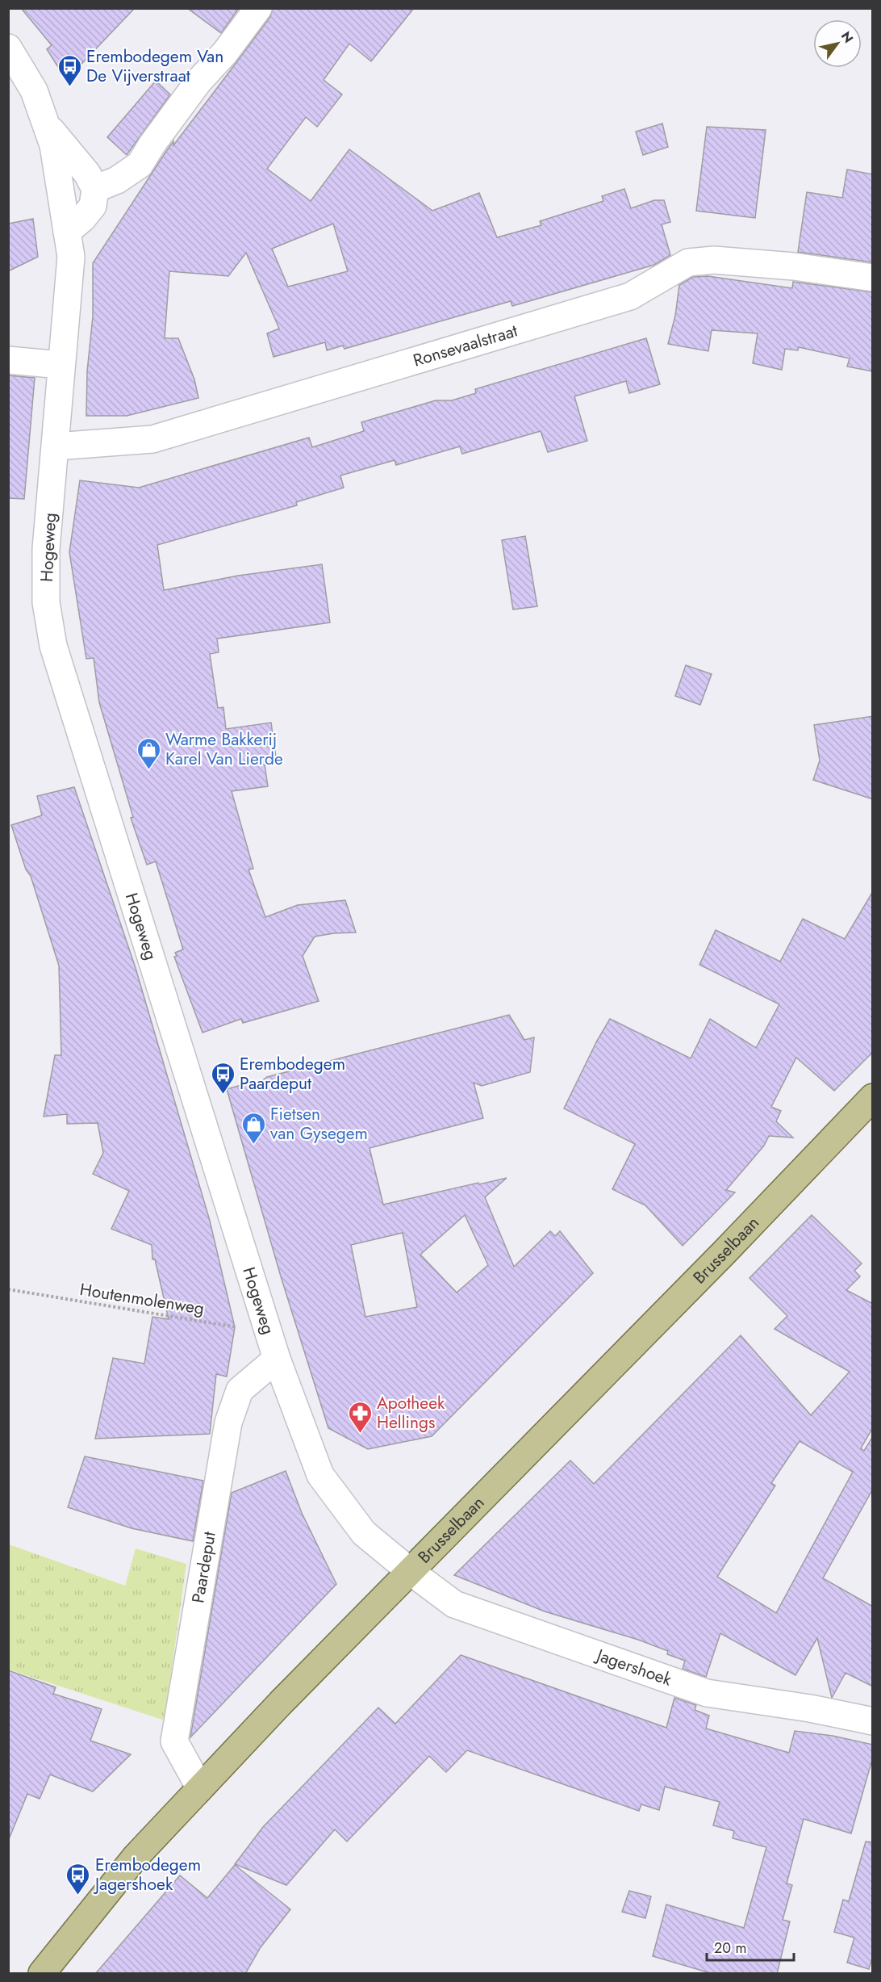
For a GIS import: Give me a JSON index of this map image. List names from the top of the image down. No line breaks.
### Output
{"streets":{"main road":["Brusselbaan"],"street":["Ronsevaalstraat","Hogeweg","Paardeput","Jagershoek"],"path":["Houtenmolenweg"]},"crossings":[["Ronsevaalstraat","Hogeweg"],["Hogeweg","Brusselbaan"],["Hogeweg","Houtenmolenweg"],["Hogeweg","Paardeput"],["Hogeweg","Jagershoek"],["Brusselbaan","Paardeput"],["Brusselbaan","Jagershoek"],["Houtenmolenweg","Paardeput"]],"places":{"bus stop":["Erembodegem Van De Vijverstraat","Erembodegem Paardeput","Erembodegem Jagershoek"],"shop":["Warme Bakkerij Karel Van Lierde","Fietsen van Gysegem"],"pharmacy":["Apotheek Hellings"]},"scale_bar":"20 m","north":"top right"}
